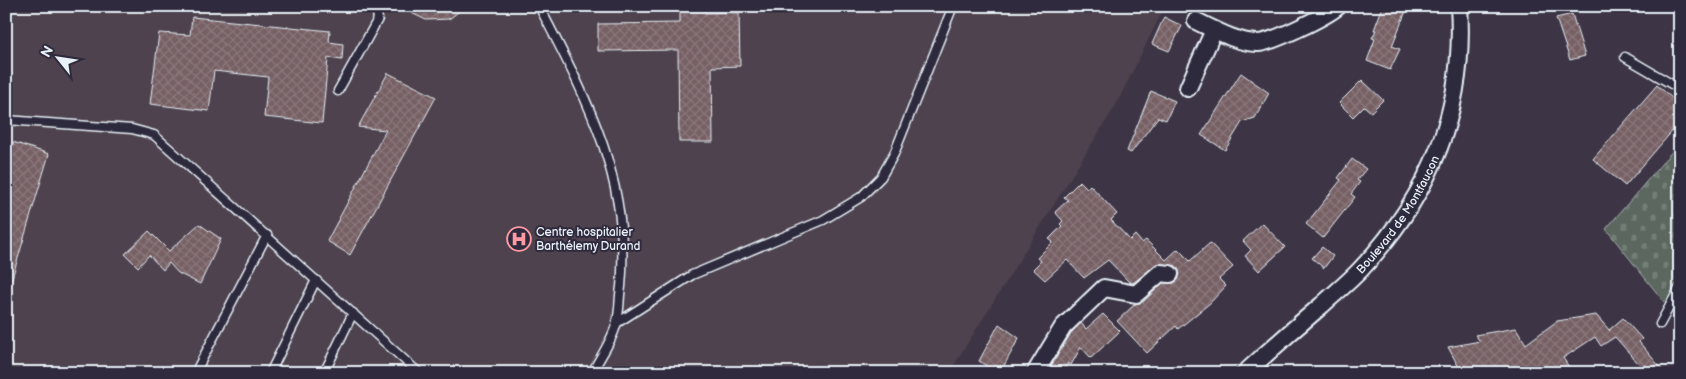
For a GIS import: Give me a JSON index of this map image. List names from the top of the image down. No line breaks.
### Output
{"streets":{"street":["Boulevard de Montfaucon"]},"places":{"hospital":["Centre hospitalier Barthélemy Durand"]},"north":"top left"}
